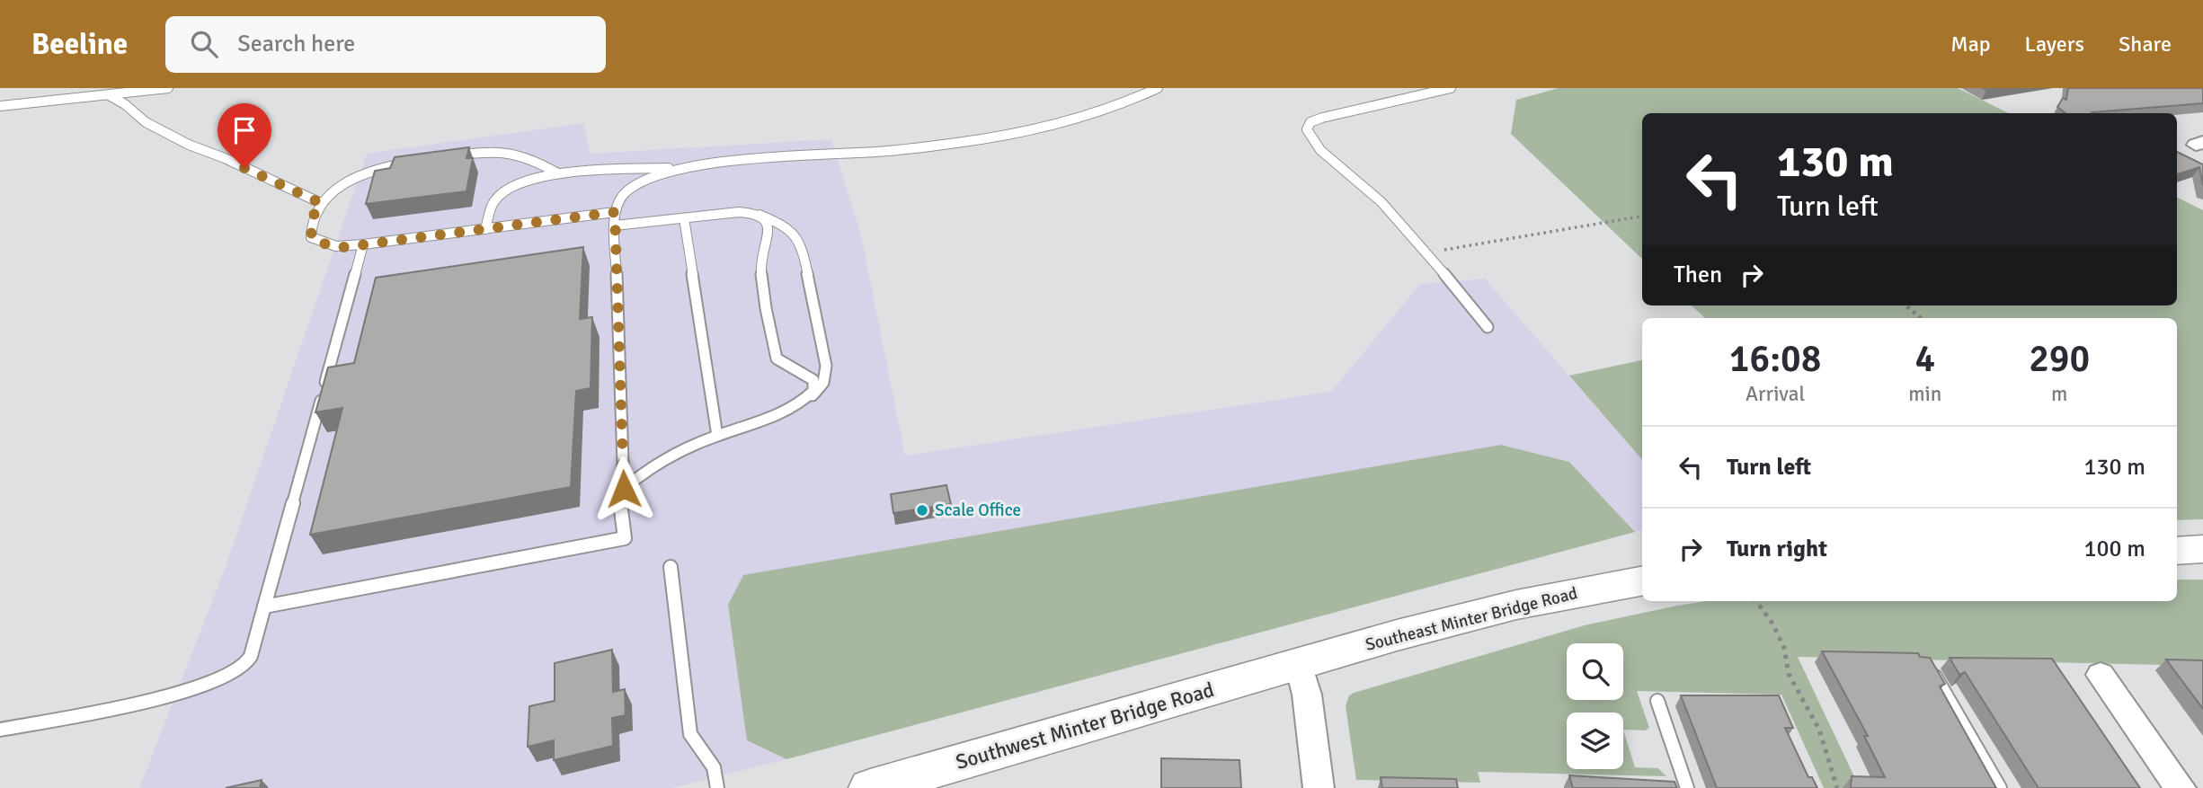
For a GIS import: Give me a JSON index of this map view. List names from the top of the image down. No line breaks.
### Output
{"streets":{"main road":["Southeast Minter Bridge Road","Southwest Minter Bridge Road"]},"crossings":[["Southeast Minter Bridge Road","Southwest Minter Bridge Road"]],"places":["Scale Office"],"page":{"header":"Beeline","search":"Search here","nav":["Map","Layers","Share"],"turn":["130 m","Turn left"],"then":"Then","eta":["16:08","Arrival","4","min","290","m"],"list":[{"name":"Turn left","value":"130 m"},{"name":"Turn right","value":"100 m"}]}}
